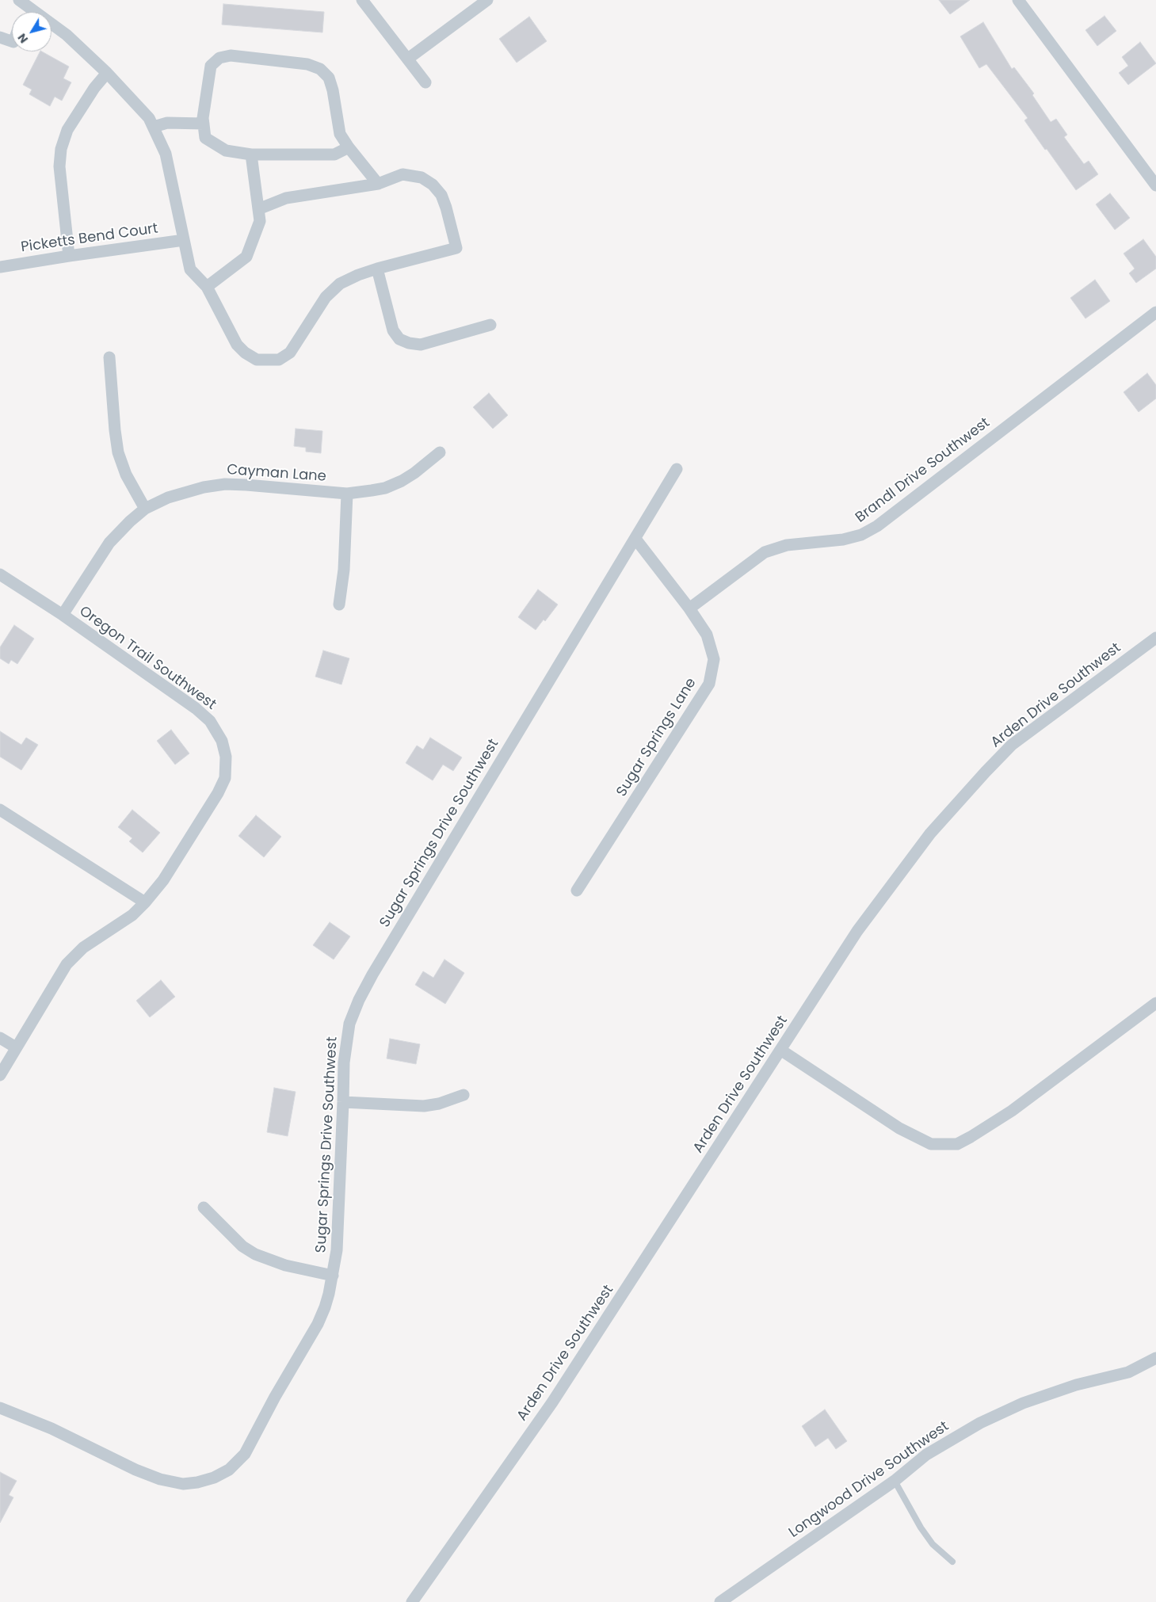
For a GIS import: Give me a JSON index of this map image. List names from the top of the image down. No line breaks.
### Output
{"streets":{"street":["Picketts Bend Court","Brandl Drive Southwest","Cayman Lane","Oregon Trail Southwest","Arden Drive Southwest","Sugar Springs Lane","Sugar Springs Drive Southwest","Longwood Drive Southwest"]},"crossings":[["Brandl Drive Southwest","Sugar Springs Lane"],["Cayman Lane","Oregon Trail Southwest"],["Sugar Springs Lane","Sugar Springs Drive Southwest"]],"north":"bottom left"}
